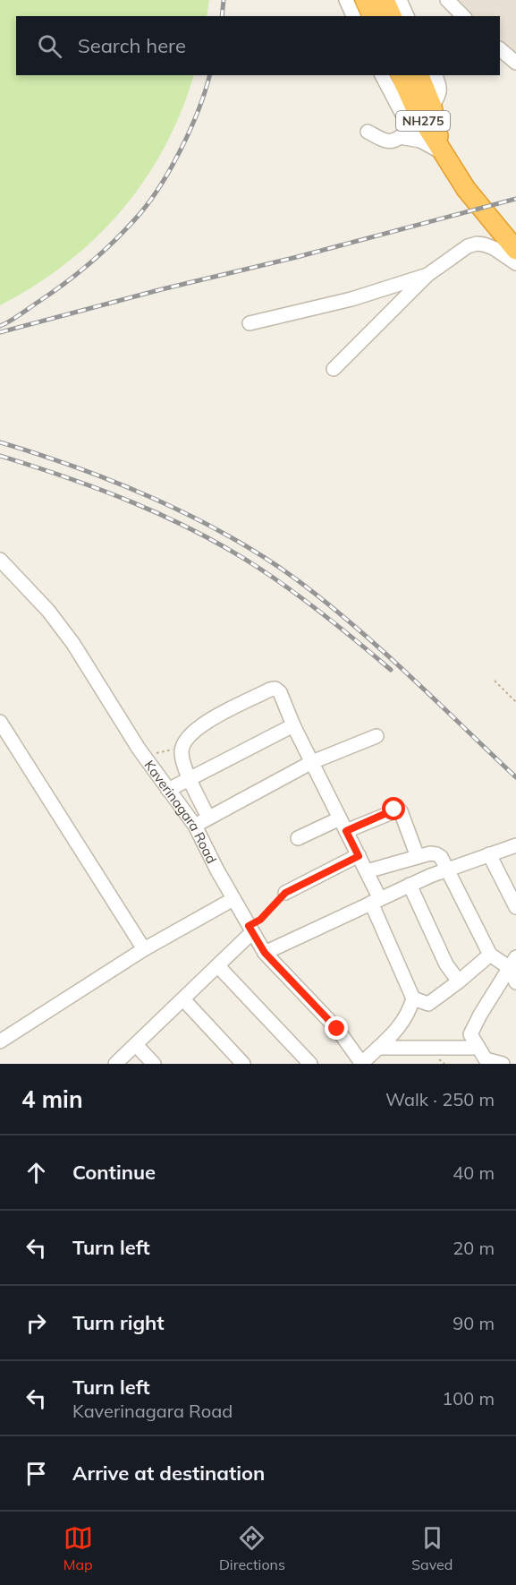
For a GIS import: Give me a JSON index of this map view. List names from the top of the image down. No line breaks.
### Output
{"streets":{"highway":["NH275"],"street":["Kaverinagara Road"]},"page":{"search":"Search here","heading":["4 min","Walk · 250 m"],"list":[["Continue","40 m"],["Turn left","20 m"],["Turn right","90 m"],["Turn left","Kaverinagara Road","100 m"],"Arrive at destination"],"nav":["Map","Directions","Saved"]}}
